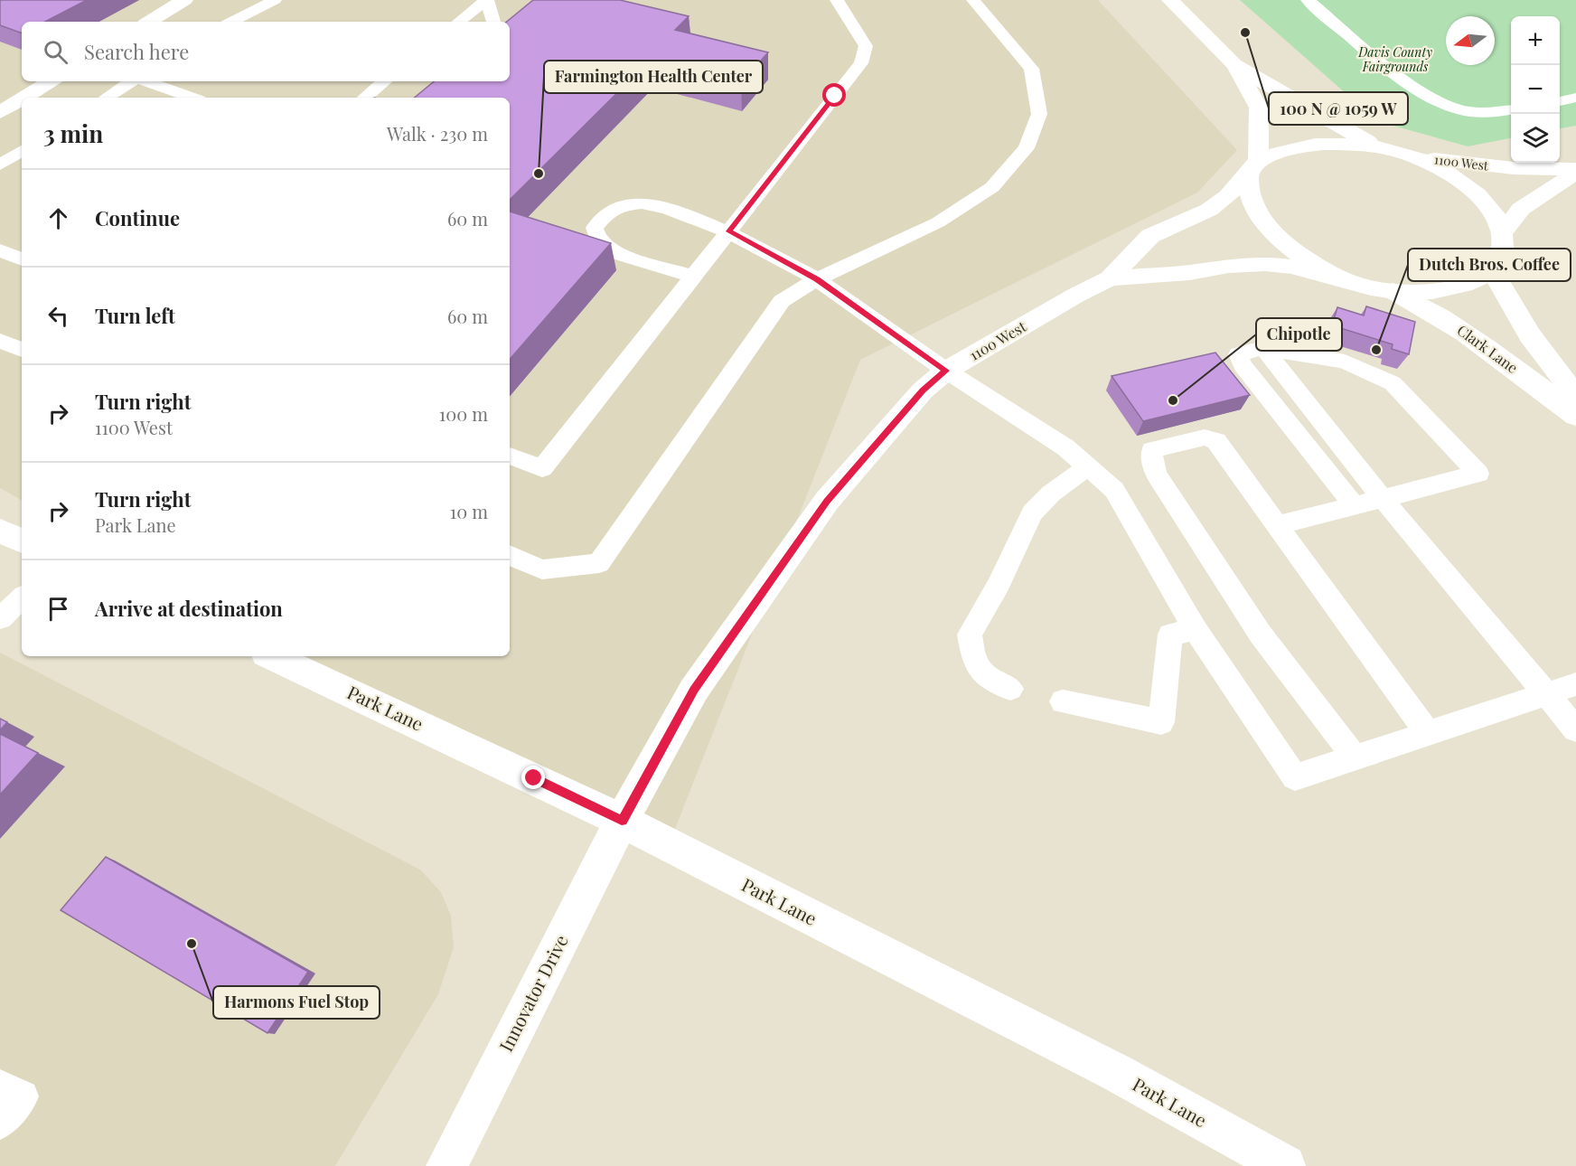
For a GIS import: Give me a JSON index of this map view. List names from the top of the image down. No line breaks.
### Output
{"streets":{"main road":["1100 West","Clark Lane","Park Lane","Innovator Drive"]},"crossings":[["1100 West","Park Lane"],["1100 West","Innovator Drive"],["Park Lane","Innovator Drive"]],"parks":["Davis County Fairgrounds"],"places":["100 N @ 1059 W","Farmington Health Center","Dutch Bros. Coffee","Chipotle","Harmons Fuel Stop"],"north":"left","page":{"map_buttons":["+","−"],"search":"Search here","heading":["3 min","Walk · 230 m"],"list":[["Continue","60 m"],["Turn left","60 m"],["Turn right","1100 West","100 m"],["Turn right","Park Lane","10 m"],"Arrive at destination"]}}
